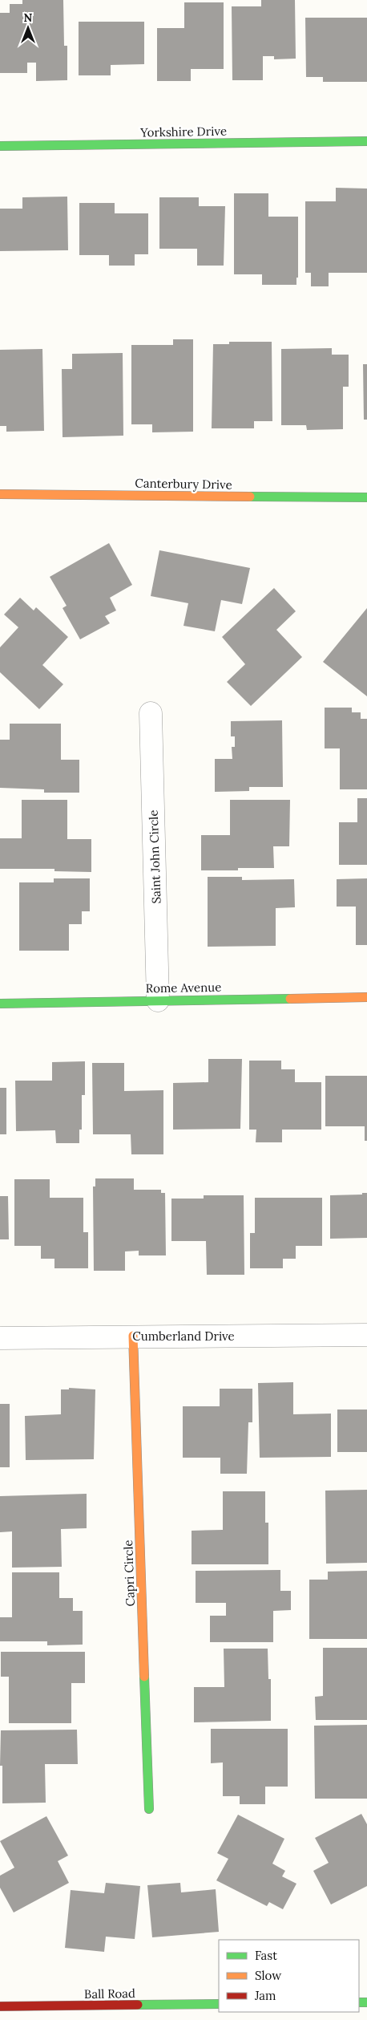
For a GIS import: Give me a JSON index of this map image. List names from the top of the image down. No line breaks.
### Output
{"streets":{"street":["Yorkshire Drive","Canterbury Drive","Saint John Circle","Rome Avenue","Cumberland Drive","Capri Circle","Ball Road"]},"crossings":[["Saint John Circle","Rome Avenue"],["Cumberland Drive","Capri Circle"]],"legend":["Fast","Slow","Jam"],"north":"top"}
